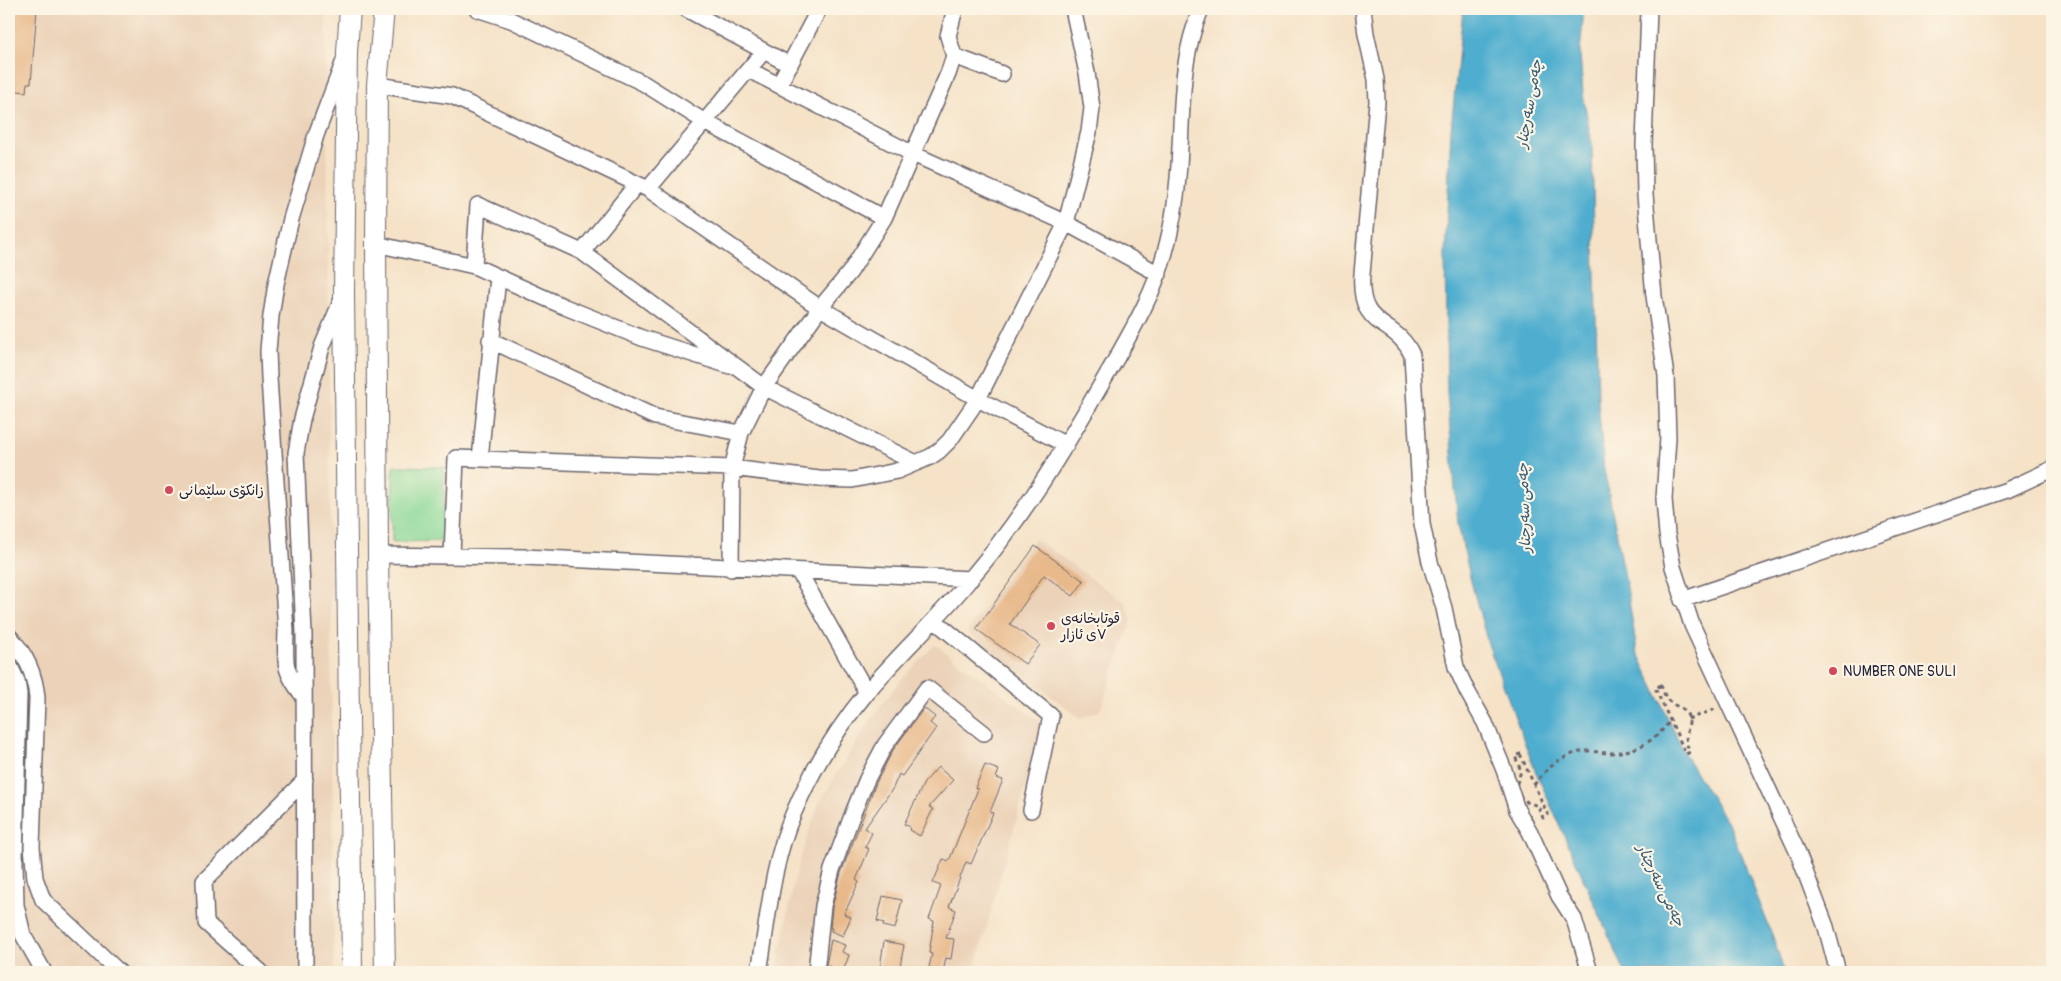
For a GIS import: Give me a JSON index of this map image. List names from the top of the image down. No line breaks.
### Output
{"water":["چەمی سەرچنار"],"places":["زانکۆی سلێمانی","قوتابخانەی ٧ی ئازار","NUMBER ONE SULI"]}
